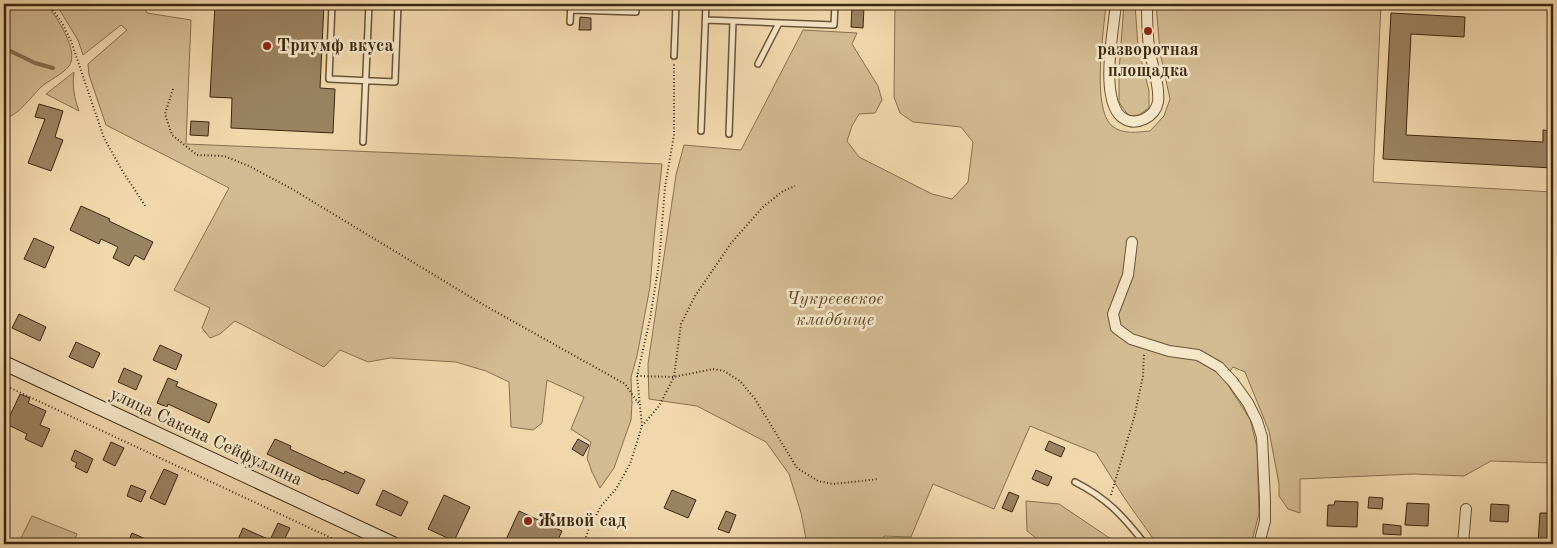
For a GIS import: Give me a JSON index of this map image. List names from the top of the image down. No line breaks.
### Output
{"streets":{"main road":["улица Сакена Сейфуллина"]},"parks":["Чукреевское кладбище"],"places":["разворотная площадка","Триумф вкуса","Живой сад"]}
